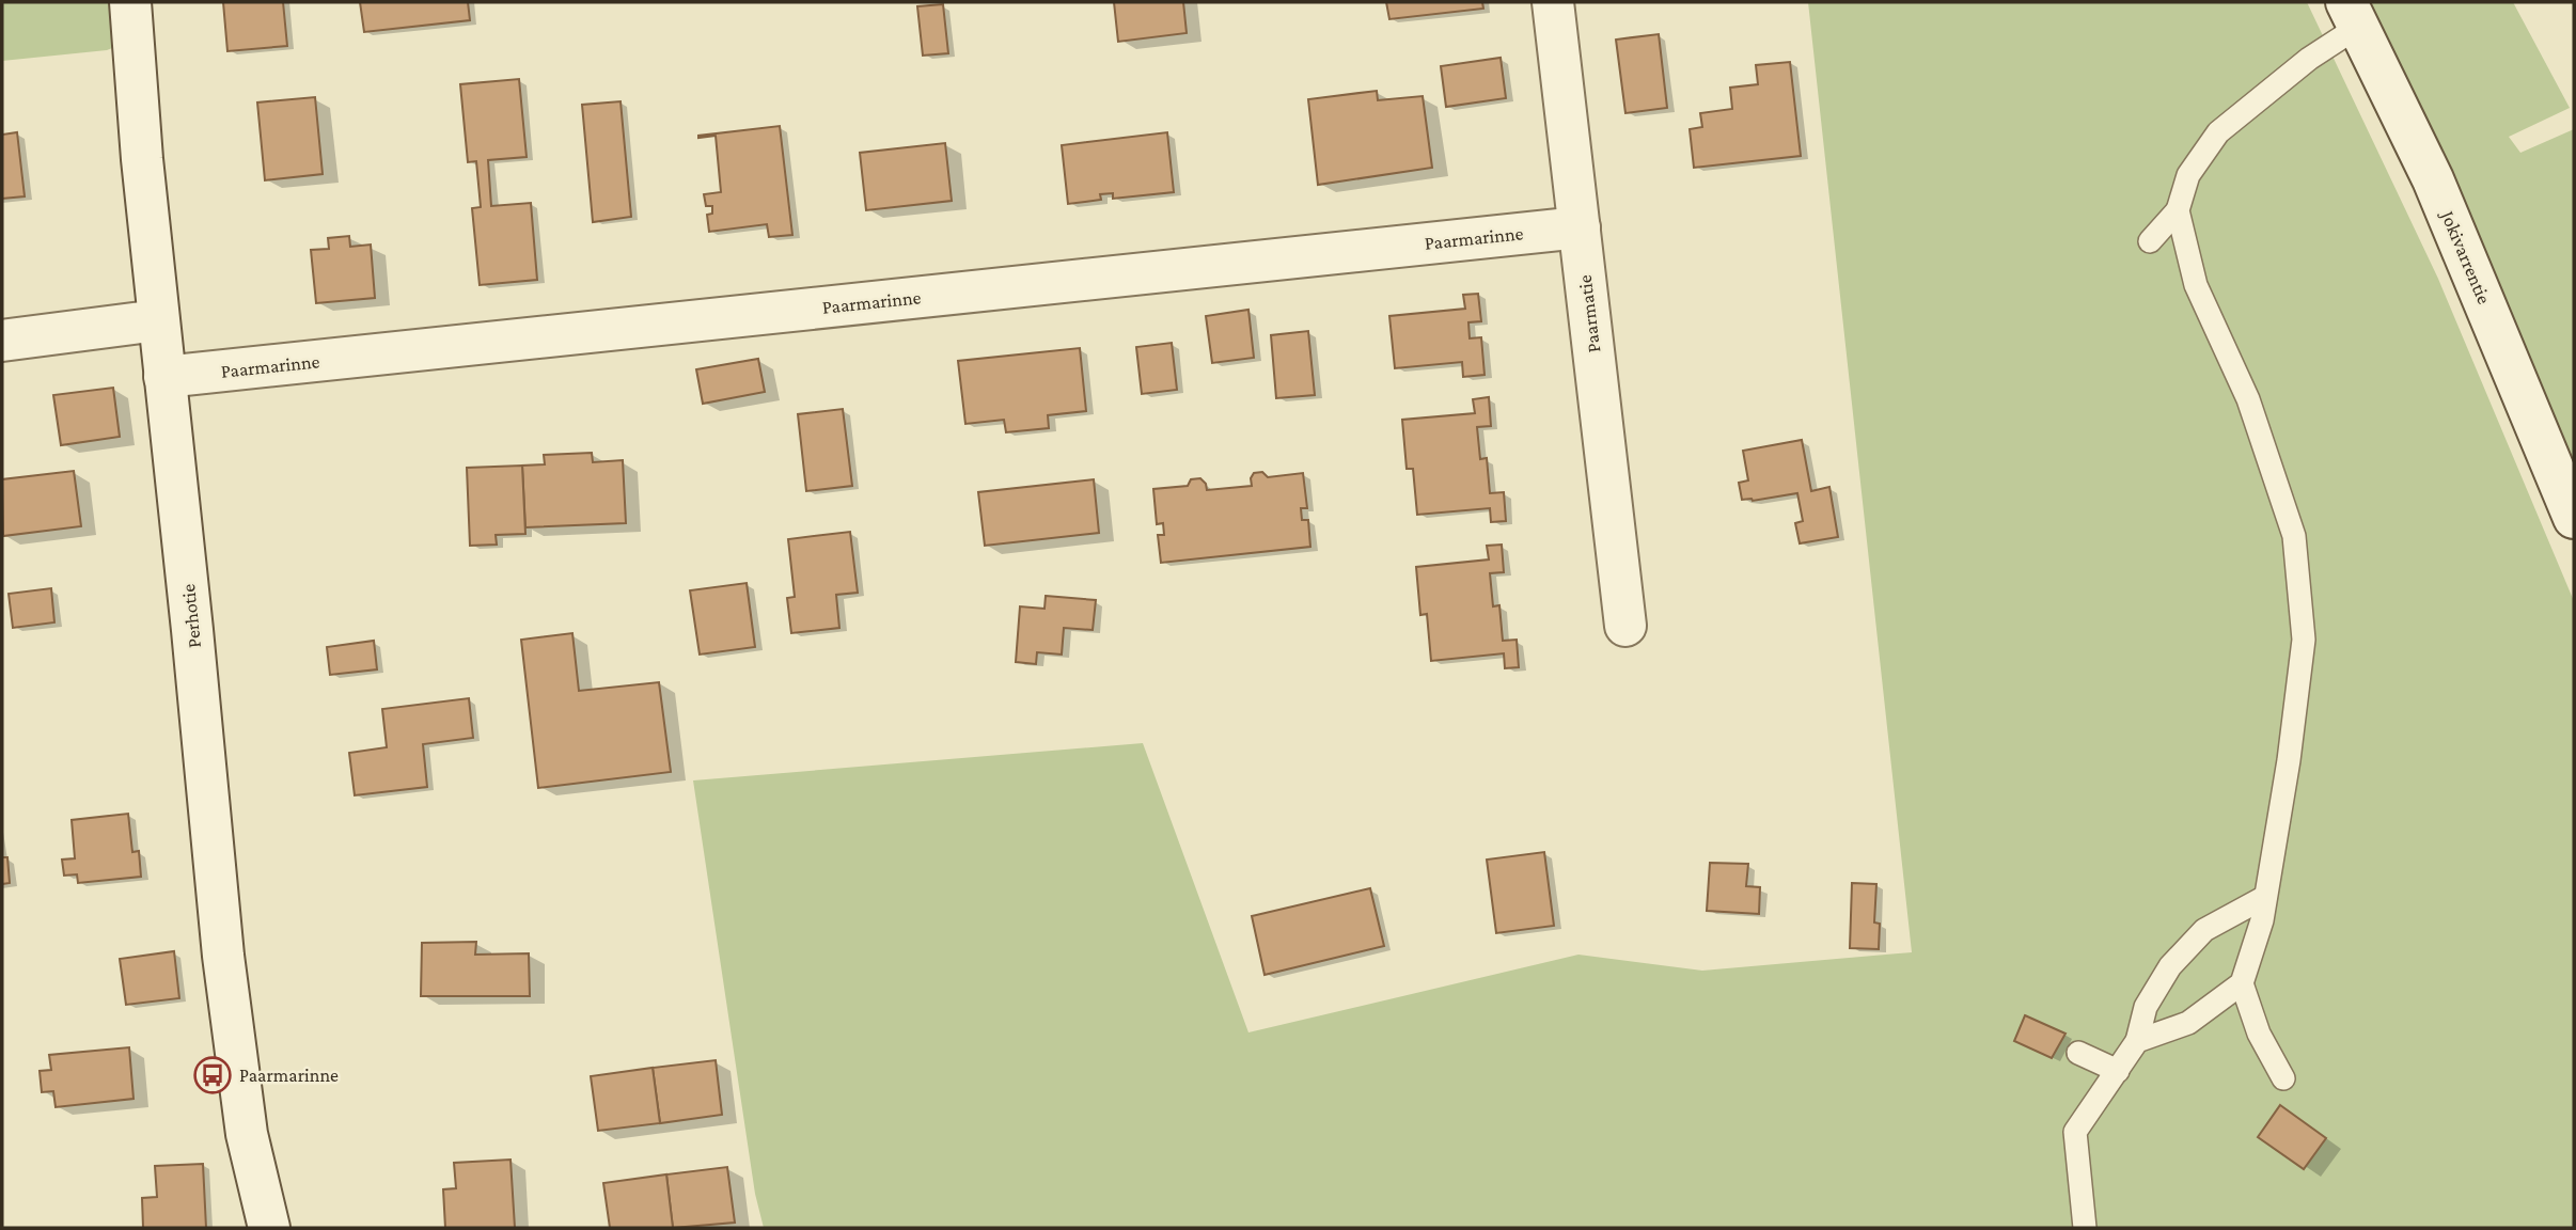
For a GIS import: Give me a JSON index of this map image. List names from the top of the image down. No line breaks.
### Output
{"streets":{"street":["Paarmarinne","Jokivarrentie","Paarmatie","Perhotie"]},"crossings":[["Paarmarinne","Paarmatie"],["Paarmarinne","Perhotie"]],"places":{"bus stop":["Paarmarinne"]}}
